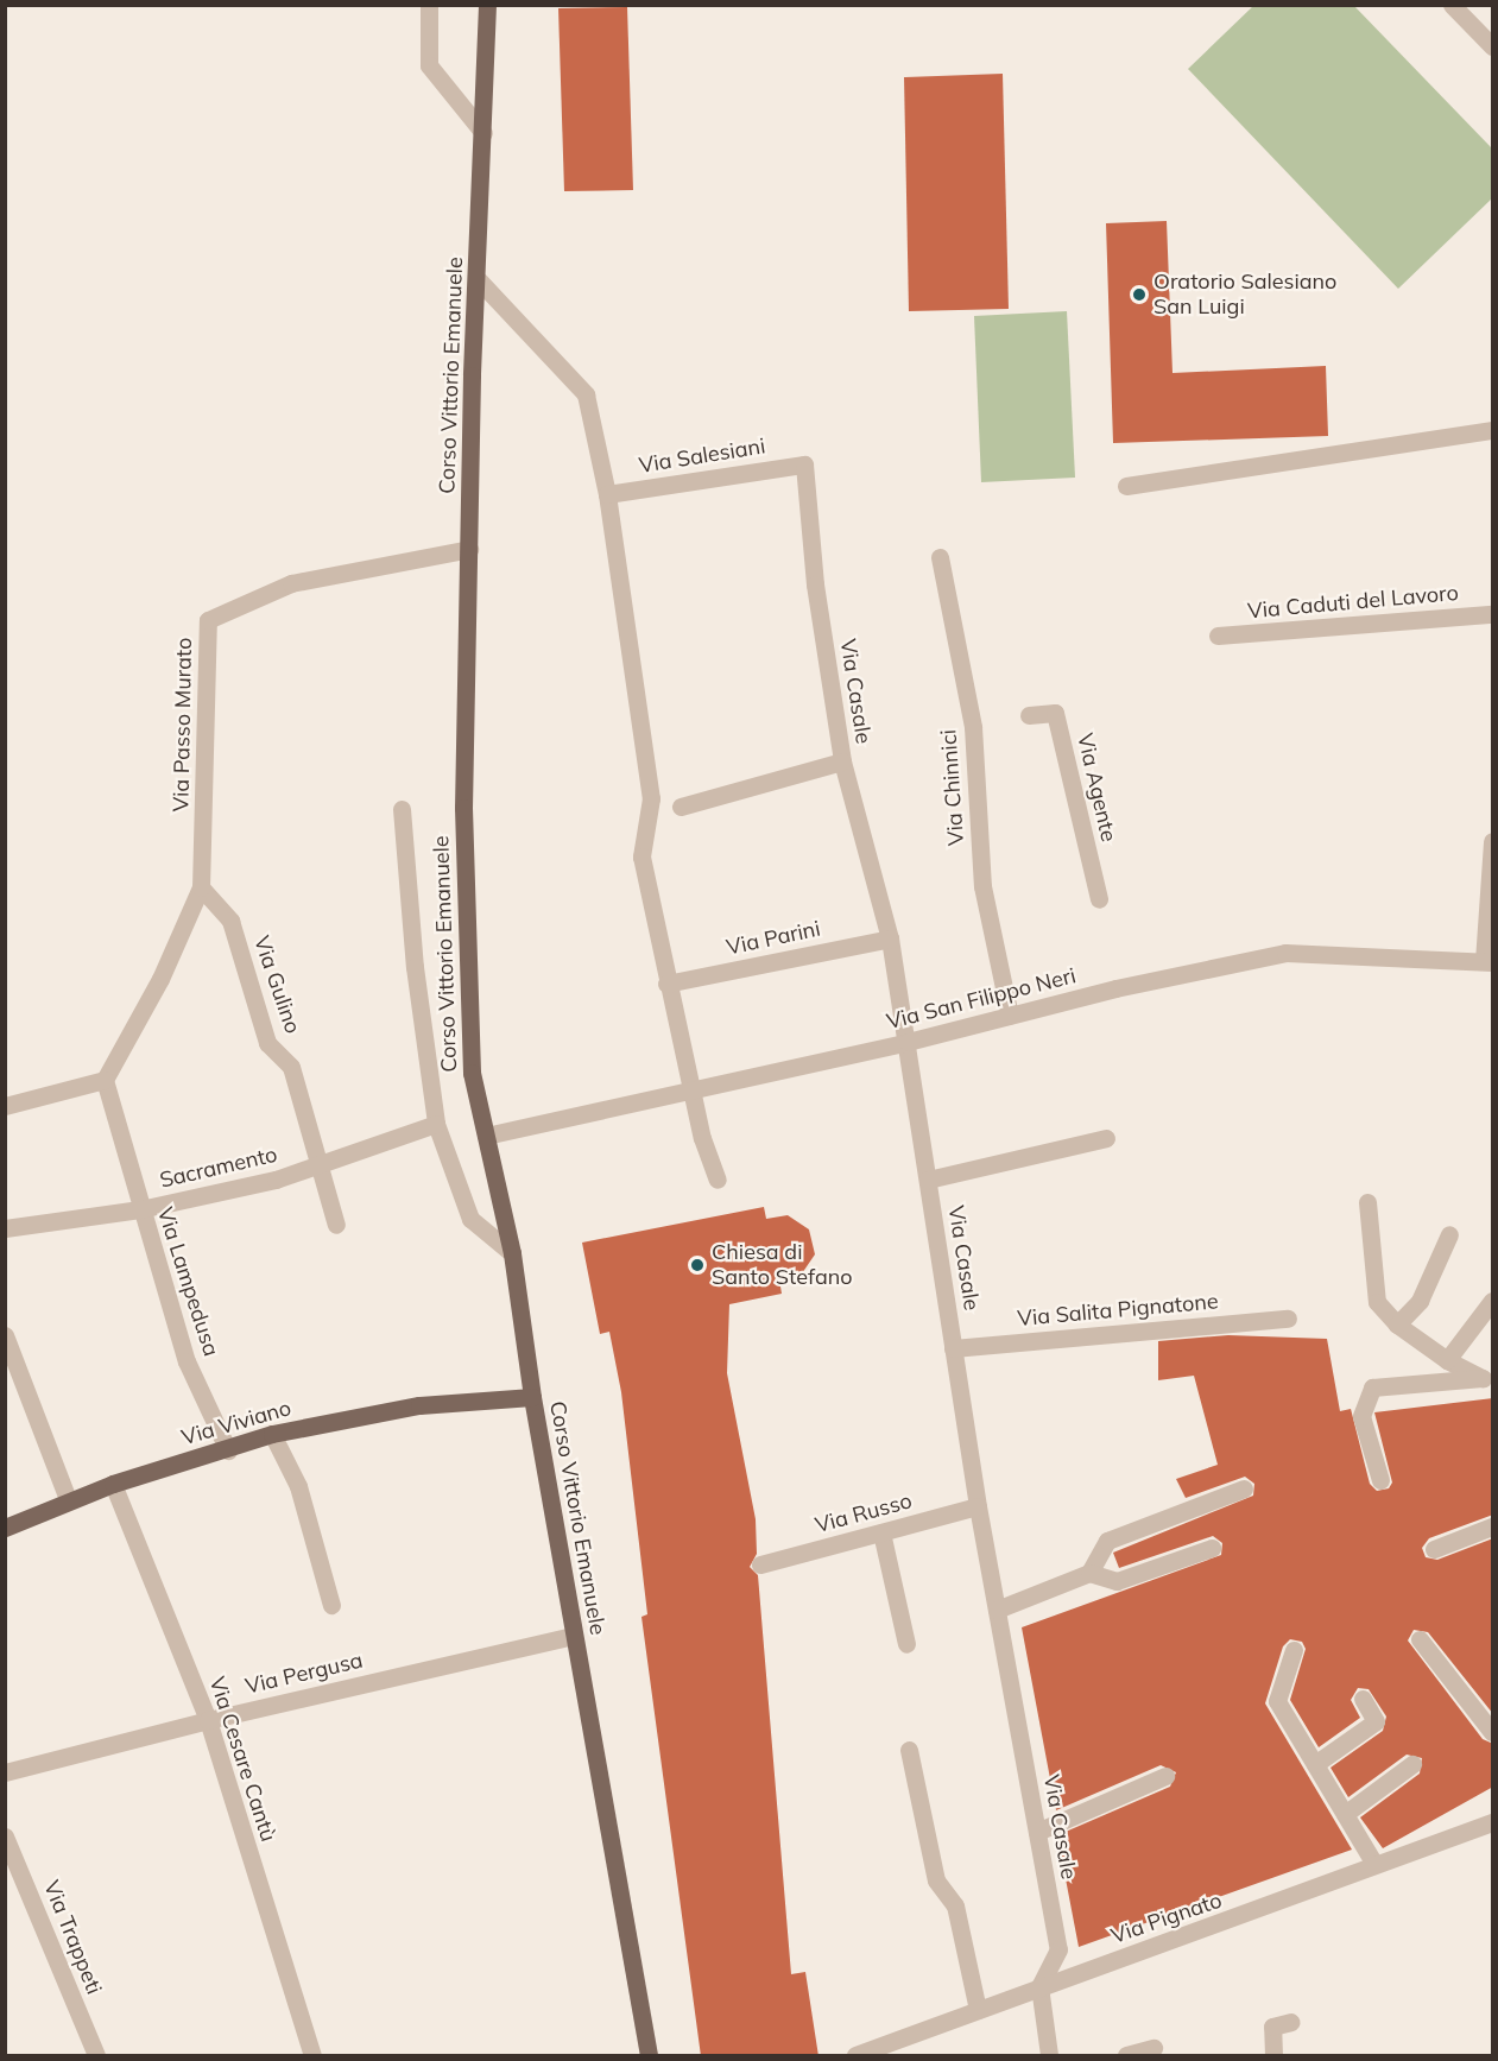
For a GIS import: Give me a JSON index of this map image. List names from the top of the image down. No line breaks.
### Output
{"streets":{"main road":["Corso Vittorio Emanuele","Via Viviano"],"street":["Via Salesiani","Via Caduti del Lavoro","Via Casale","Via Passo Murato","Via Chinnici","Via Agente","Via Parini","Via Gulino","Via San Filippo Neri","Sacramento","Via Lampedusa","Via Salita Pignatone","Via Russo","Via Pergusa","Via Cesare Cantù","Via Pignato","Via Trappeti"]},"crossings":[["Corso Vittorio Emanuele","Via Passo Murato"],["Corso Vittorio Emanuele","Via San Filippo Neri"],["Corso Vittorio Emanuele","Via Viviano"],["Corso Vittorio Emanuele","Via Pergusa"],["Via Salesiani","Via Casale"],["Via Casale","Via Parini"],["Via Casale","Via San Filippo Neri"],["Via Casale","Via Salita Pignatone"],["Via Casale","Via Russo"],["Via Casale","Via Pignato"],["Via Passo Murato","Via Gulino"],["Via Passo Murato","Via Lampedusa"],["Via Chinnici","Via San Filippo Neri"],["Via Gulino","Sacramento"],["Sacramento","Via Lampedusa"],["Via Lampedusa","Via Viviano"],["Via Viviano","Via Cesare Cantù"],["Via Pergusa","Via Cesare Cantù"]],"places":["Oratorio Salesiano San Luigi","Chiesa di Santo Stefano"]}
